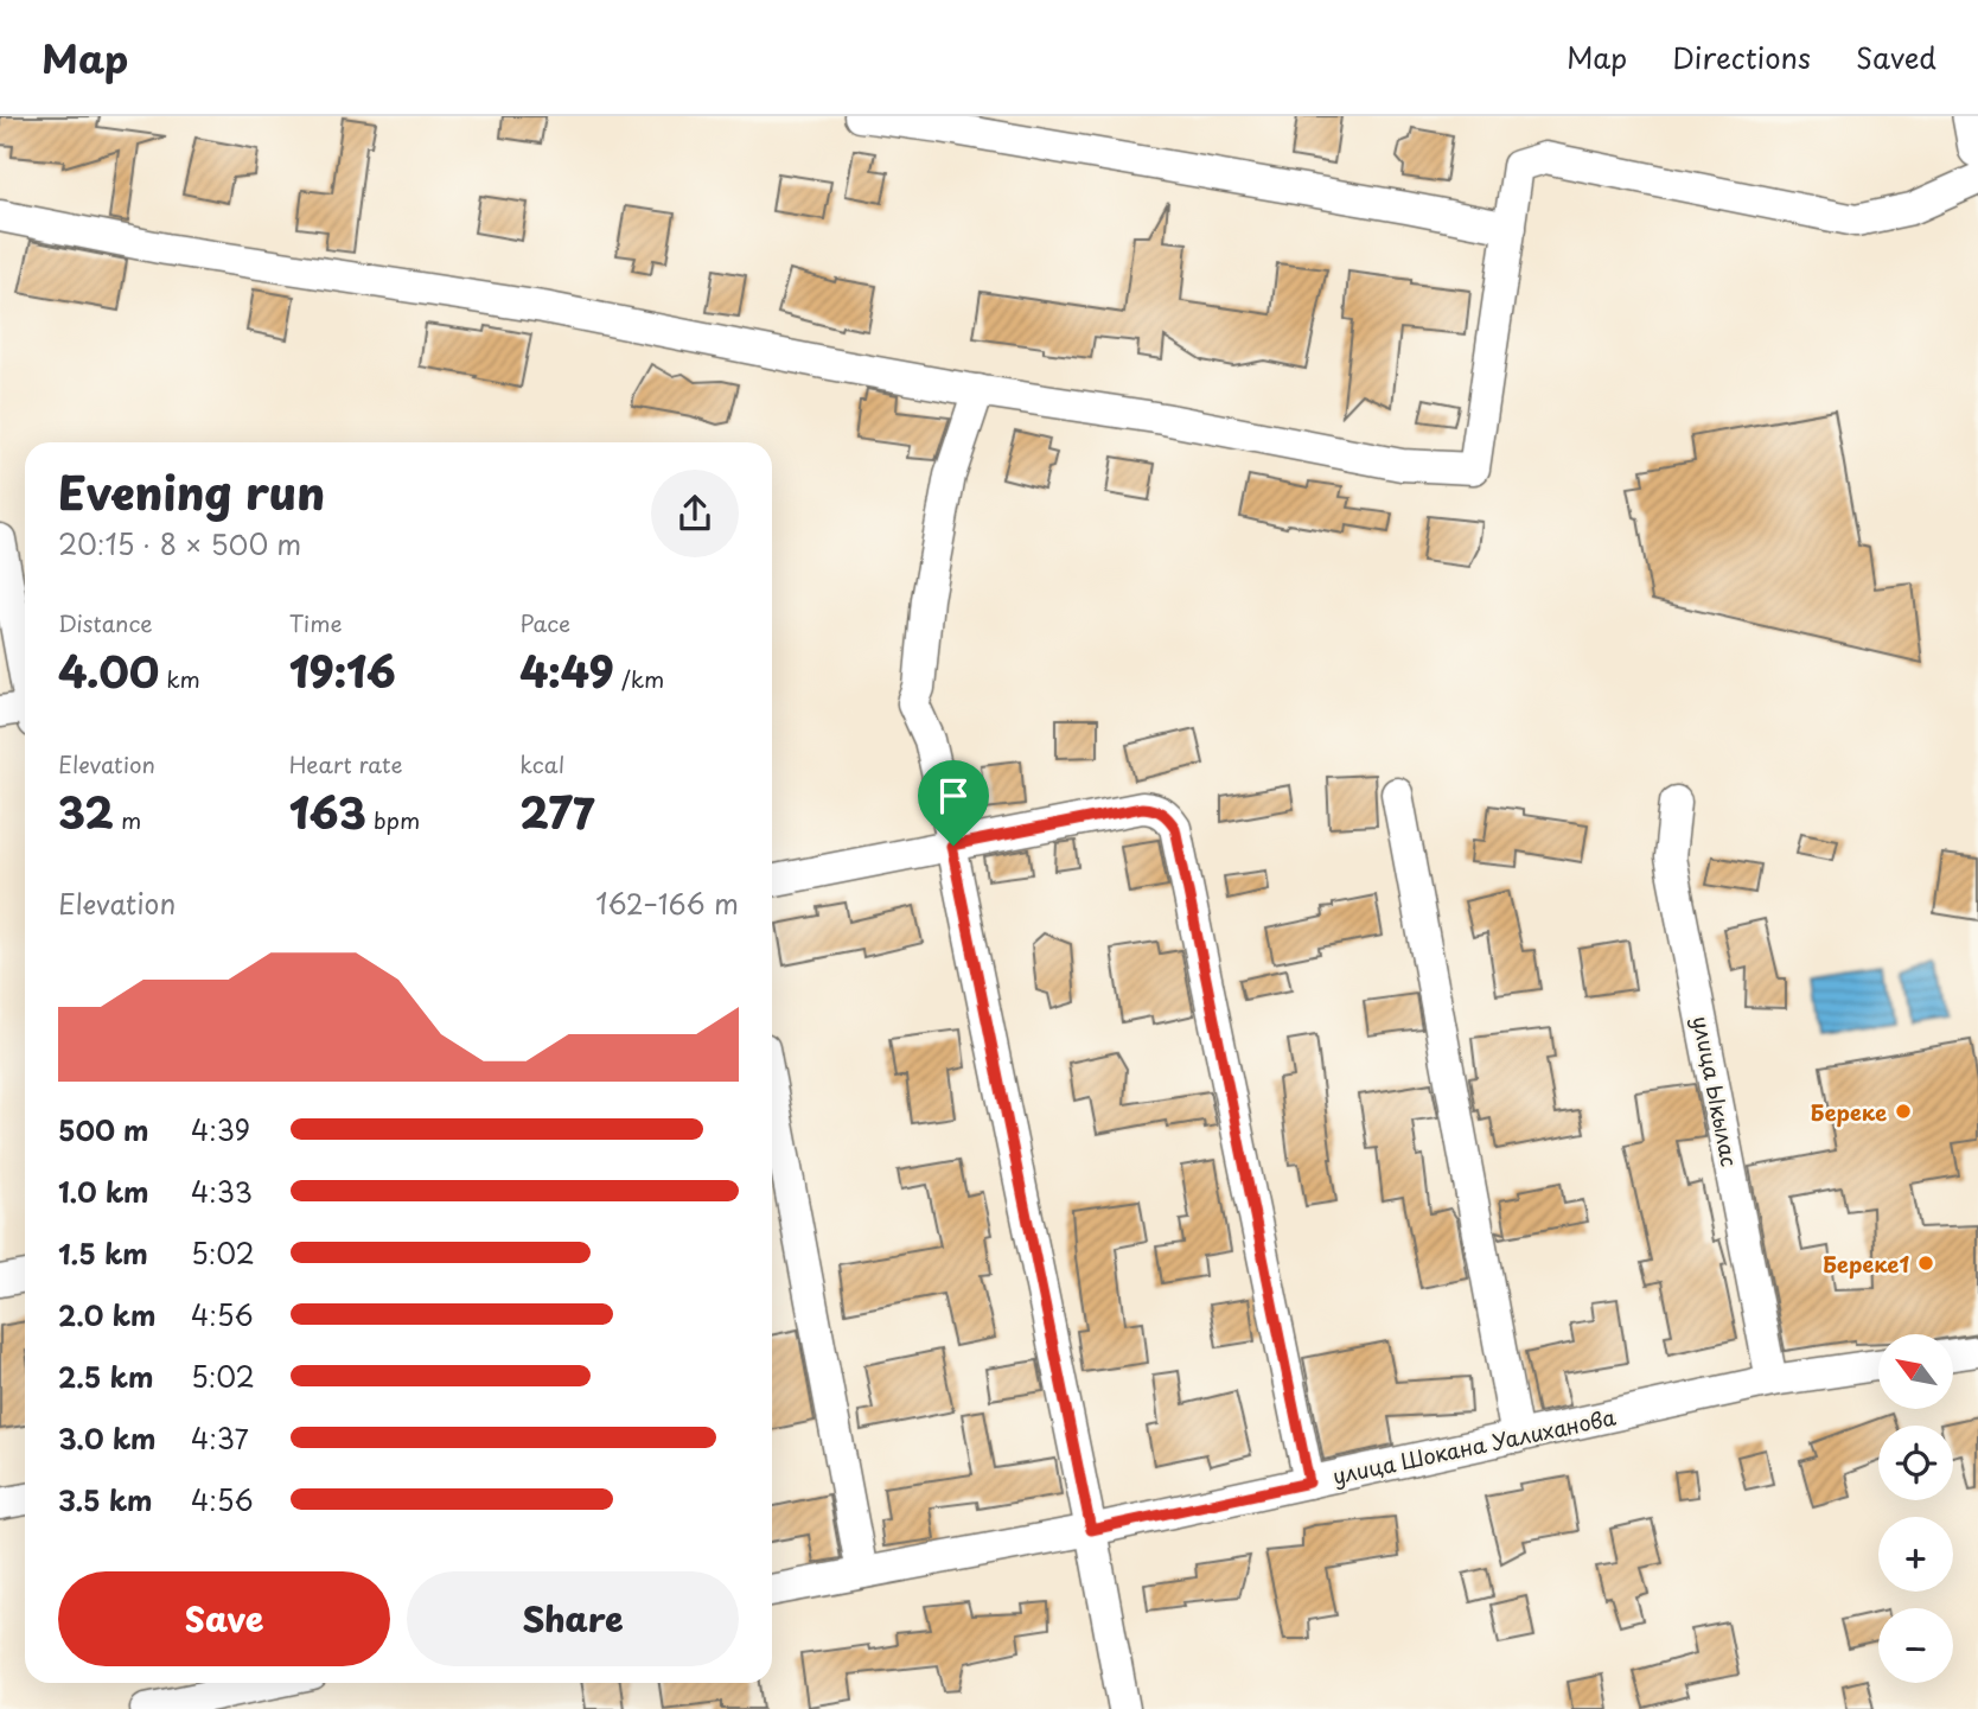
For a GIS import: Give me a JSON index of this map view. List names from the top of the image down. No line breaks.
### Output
{"streets":{"street":["улица Ыкылас","улица Шокана Уалиханова"]},"crossings":[["улица Ыкылас","улица Шокана Уалиханова"]],"places":["Береке","Береке1"],"north":"top left","page":{"header":"Map","nav":["Map","Directions","Saved"],"heading":["Evening run","20:15 · 8 × 500 m"],"stats":[["Distance","4.00 km"],["Time","19:16"],["Pace","4:49 /km"],["Elevation","32 m"],["Heart rate","163 bpm"],["kcal","277"]],"chart":["Elevation","162–166 m"],"list":[{"name":"500 m","note":"4:39"},{"name":"1.0 km","note":"4:33"},{"name":"1.5 km","note":"5:02"},{"name":"2.0 km","note":"4:56"},{"name":"2.5 km","note":"5:02"},{"name":"3.0 km","note":"4:37"},{"name":"3.5 km","note":"4:56"}],"map_buttons":["+","−"],"buttons":["Save","Share"]}}
